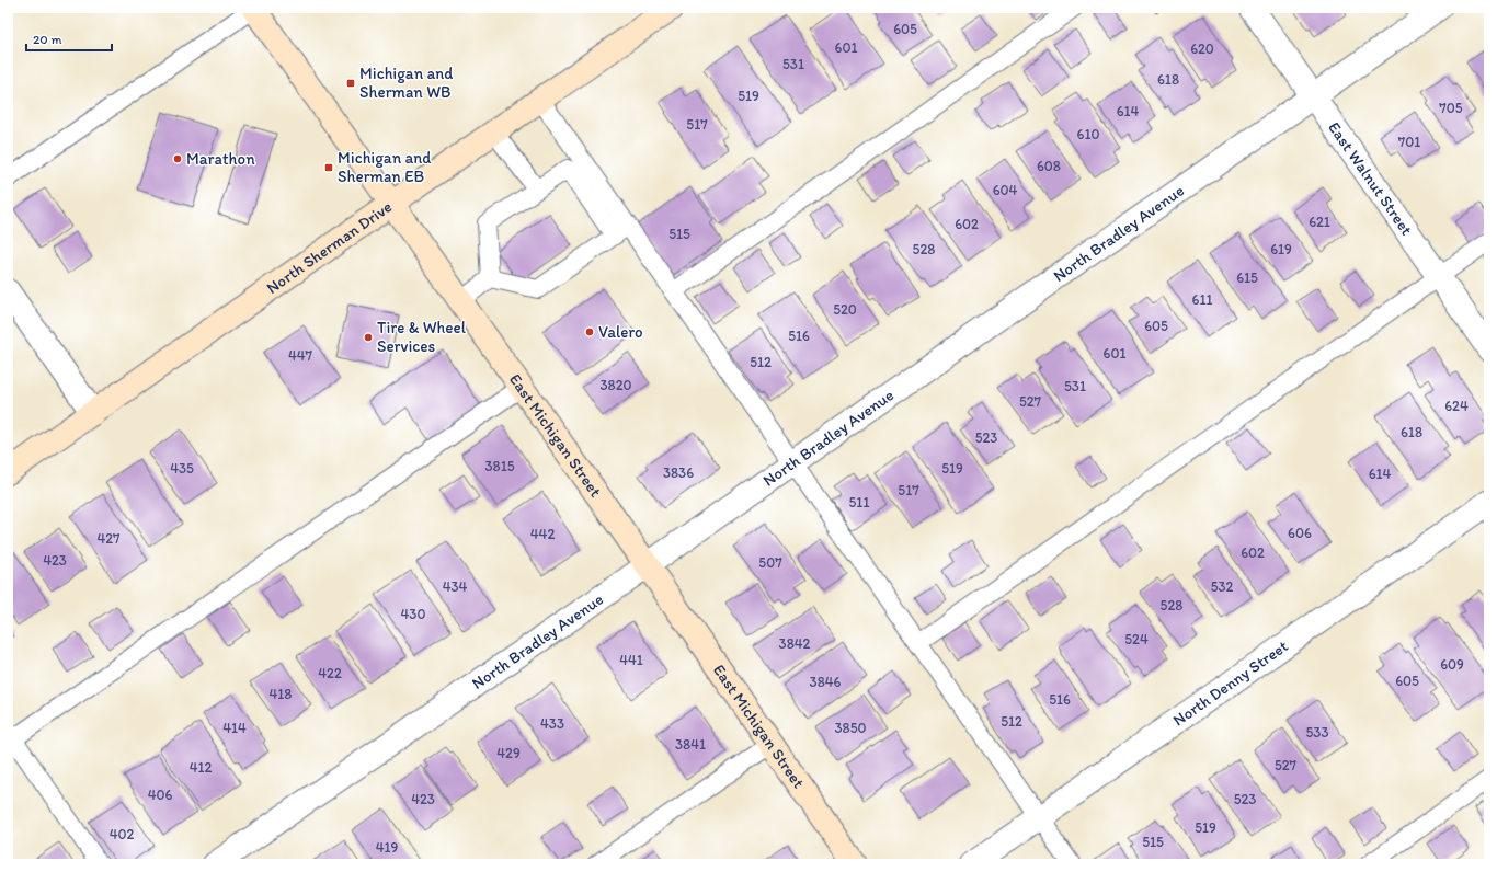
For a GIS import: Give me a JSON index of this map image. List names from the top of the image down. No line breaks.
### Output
{"streets":{"main road":["North Sherman Drive","East Michigan Street"],"street":["East Walnut Street","North Bradley Avenue","North Denny Street"]},"crossings":[["East Walnut Street","North Bradley Avenue"],["North Bradley Avenue","East Michigan Street"],["North Sherman Drive","East Michigan Street"]],"places":{"transit":["Michigan and Sherman WB","Michigan and Sherman EB"],"other":["Marathon","Valero","Tire & Wheel Services"]},"house_numbers":["605","601","620","531","618","519","705","614","517","610","701","608","604","621","602","515","528","619","615","611","520","605","516","601","447","512","3820","531","527","624","618","523","3815","435","519","3836","614","517","511","606","442","427","602","423","507","434","532","528","430","524","3842","441","609","422","605","3846","418","516","512","433","414","3850","533","3841","429","527","412","406","423","523","519","402","515","419"],"scale_bar":"20 m"}
